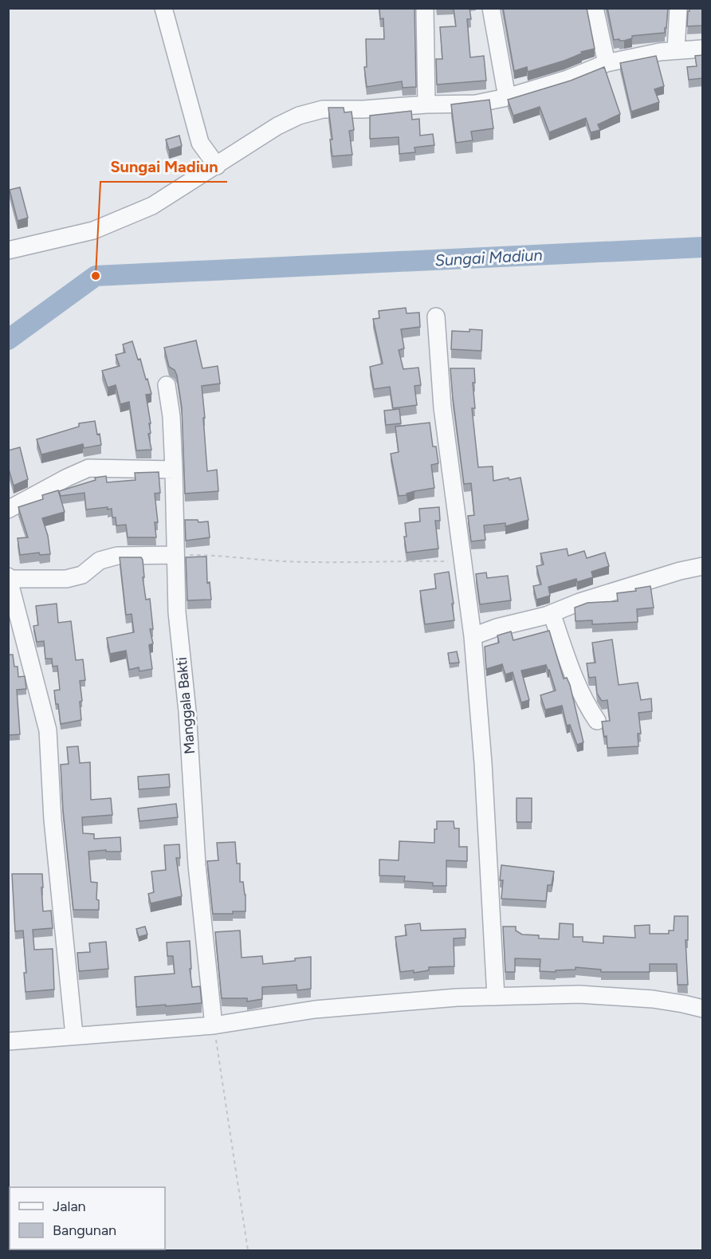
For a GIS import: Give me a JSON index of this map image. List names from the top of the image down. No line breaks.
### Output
{"streets":{"street":["Manggala Bakti"]},"water":["Sungai Madiun"],"places":["Sungai Madiun"],"legend":["Jalan","Bangunan"]}
